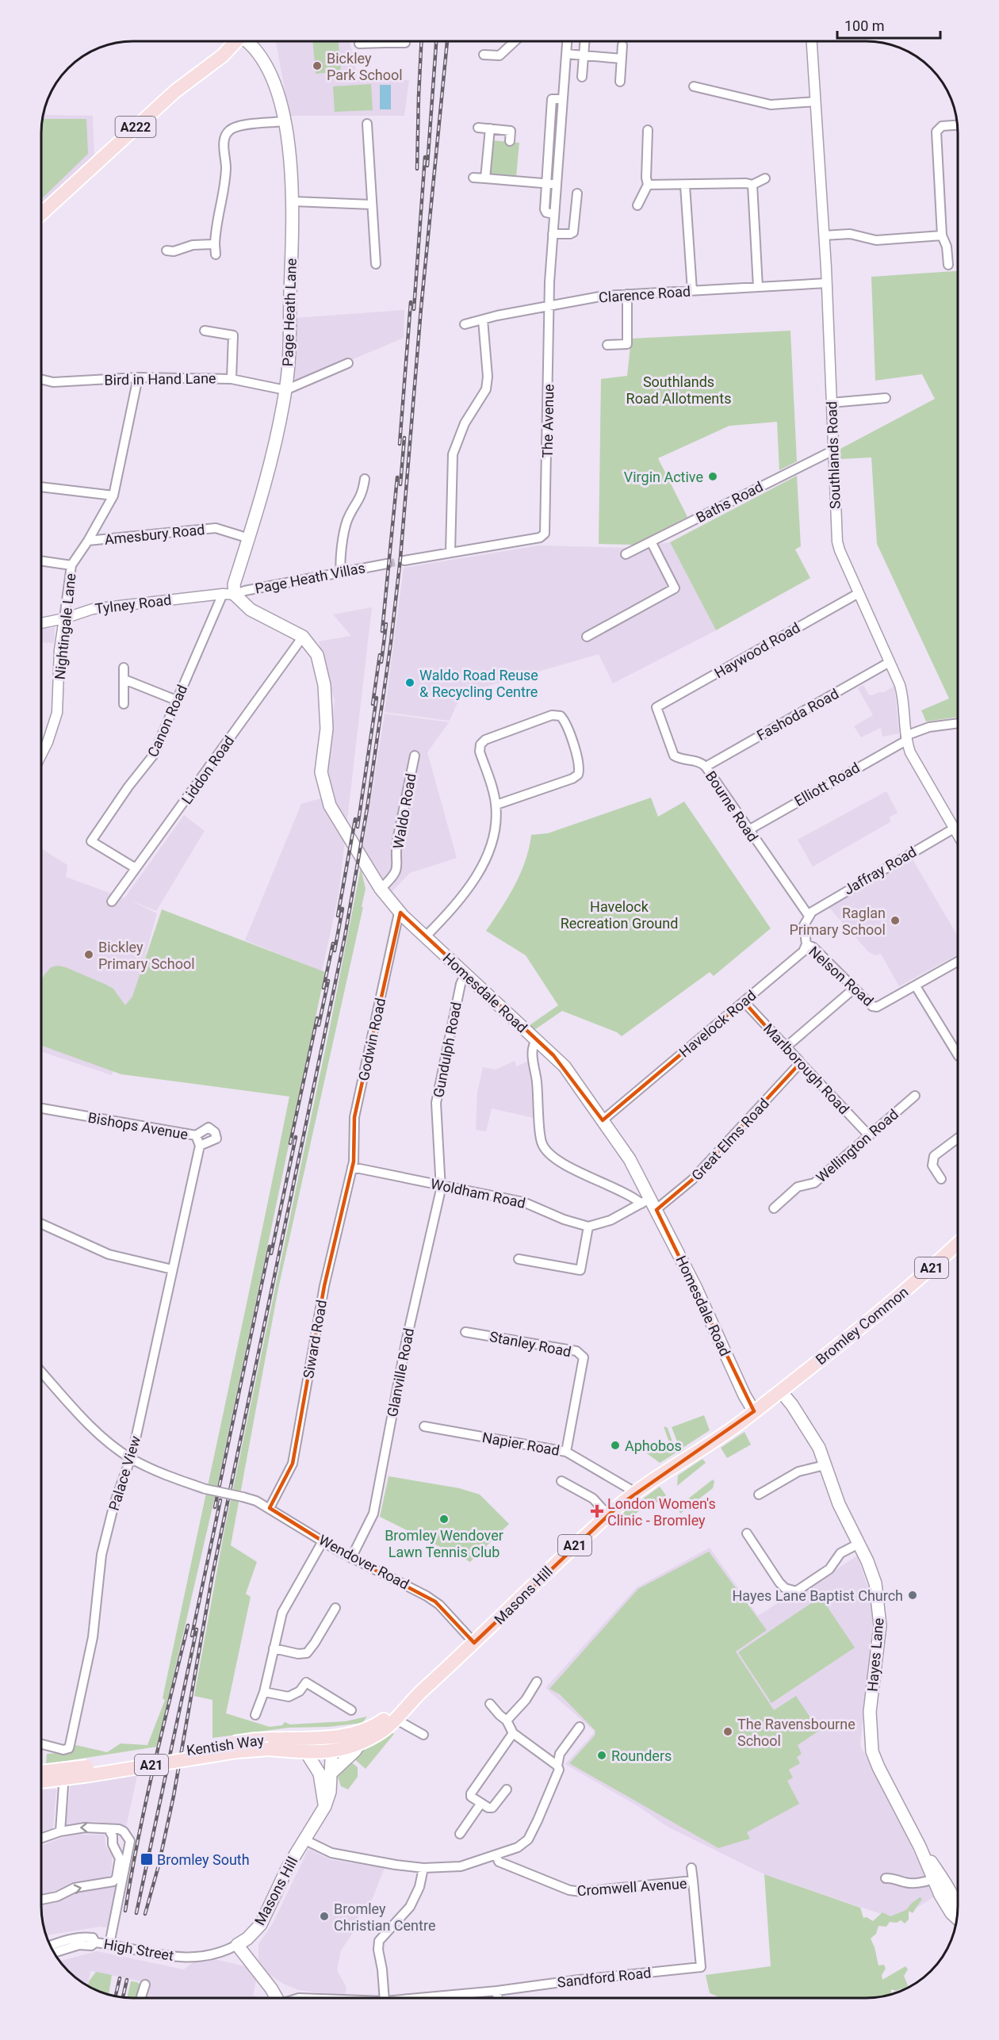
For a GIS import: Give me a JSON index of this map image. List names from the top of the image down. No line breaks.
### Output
{"streets":{"main road":["A222","Page Heath Lane","Homesdale Road","A21","Bromley Common","Masons Hill","Hayes Lane","Kentish Way"],"street":["Clarence Road","Bird in Hand Lane","The Avenue","Southlands Road","Baths Road","Amesbury Road","Page Heath Villas","Tylney Road","Nightingale Lane","Haywood Road","Fashoda Road","Canon Road","Liddon Road","Elliott Road","Bourne Road","Waldo Road","Jaffray Road","Nelson Road","Havelock Road","Godwin Road","Gundulph Road","Marlborough Road","Bishops Avenue","Great Elms Road","Wellington Road","Woldham Road","Siward Road","Stanley Road","Glanville Road","Napier Road","Palace View","Wendover Road","Cromwell Avenue","High Street","Sandford Road"]},"crossings":[["Clarence Road","The Avenue"],["Clarence Road","Southlands Road"],["Page Heath Lane","Bird in Hand Lane"],["Page Heath Lane","Amesbury Road"],["Page Heath Lane","Page Heath Villas"],["Page Heath Lane","Tylney Road"],["Page Heath Lane","Canon Road"],["Page Heath Lane","Homesdale Road"],["Bird in Hand Lane","Nightingale Lane"],["Southlands Road","Baths Road"],["Southlands Road","Haywood Road"],["Southlands Road","Fashoda Road"],["Southlands Road","Elliott Road"],["Southlands Road","Jaffray Road"],["Amesbury Road","Nightingale Lane"],["Page Heath Villas","Tylney Road"],["Page Heath Villas","Canon Road"],["Page Heath Villas","Homesdale Road"],["Tylney Road","Nightingale Lane"],["Tylney Road","Canon Road"],["Tylney Road","Homesdale Road"],["Haywood Road","Bourne Road"],["Fashoda Road","Bourne Road"],["Canon Road","Liddon Road"],["Canon Road","Homesdale Road"],["Liddon Road","Homesdale Road"],["Elliott Road","Bourne Road"],["Bourne Road","Jaffray Road"],["Waldo Road","Homesdale Road"],["Nelson Road","Havelock Road"],["Homesdale Road","Havelock Road"],["Homesdale Road","Godwin Road"],["Homesdale Road","Gundulph Road"],["Homesdale Road","Great Elms Road"],["Homesdale Road","Bromley Common"],["Homesdale Road","Masons Hill"],["Havelock Road","Marlborough Road"],["Godwin Road","Woldham Road"],["Godwin Road","Siward Road"],["Gundulph Road","Woldham Road"],["Gundulph Road","Glanville Road"],["Marlborough Road","Great Elms Road"],["Marlborough Road","Wellington Road"],["Bishops Avenue","Palace View"],["Woldham Road","Siward Road"],["Woldham Road","Glanville Road"],["Bromley Common","Masons Hill"],["Bromley Common","Hayes Lane"],["Siward Road","Wendover Road"],["Stanley Road","Napier Road"],["Glanville Road","Wendover Road"],["Napier Road","Masons Hill"],["Palace View","Wendover Road"],["Wendover Road","Masons Hill"],["Masons Hill","Kentish Way"],["Masons Hill","High Street"],["Cromwell Avenue","Sandford Road"]],"parks":["Southlands Road Allotments","Havelock Recreation Ground"],"places":{"other":["Bickley Park School","Virgin Active","Waldo Road Reuse & Recycling Centre","Raglan Primary School","Bickley Primary School","Aphobos","Bromley Wendover Lawn Tennis Club","Hayes Lane Baptist Church","The Ravensbourne School","Rounders","Bromley Christian Centre"],"health":["London Women's Clinic - Bromley"],"transit":["Bromley South"]},"scale_bar":"100 m"}
